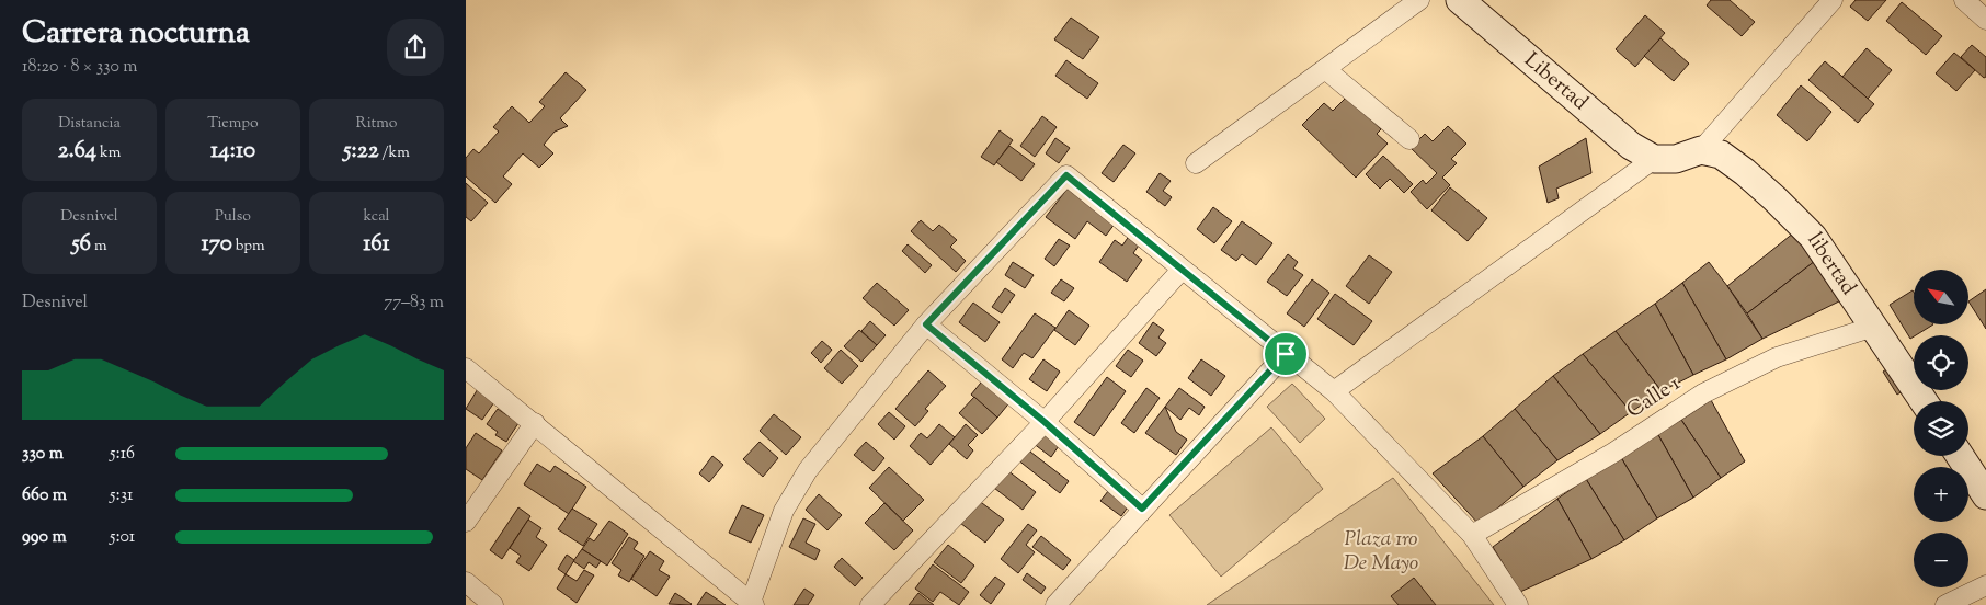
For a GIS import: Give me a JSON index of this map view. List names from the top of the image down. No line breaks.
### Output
{"streets":{"main road":["Libertad","libertad"],"street":["Calle 1"]},"crossings":[["libertad","Calle 1"]],"parks":["Plaza 1ro De Mayo"],"north":"top left","page":{"heading":["Carrera nocturna","18:20 · 8 × 330 m"],"stats":[["Distancia","2.64 km"],["Tiempo","14:10"],["Ritmo","5:22 /km"],["Desnivel","56 m"],["Pulso","170 bpm"],["kcal","161"]],"map_buttons":["+","−"],"chart":["Desnivel","77–83 m"],"list":[{"name":"330 m","note":"5:16"},{"name":"660 m","note":"5:31"},{"name":"990 m","note":"5:01"}]}}
